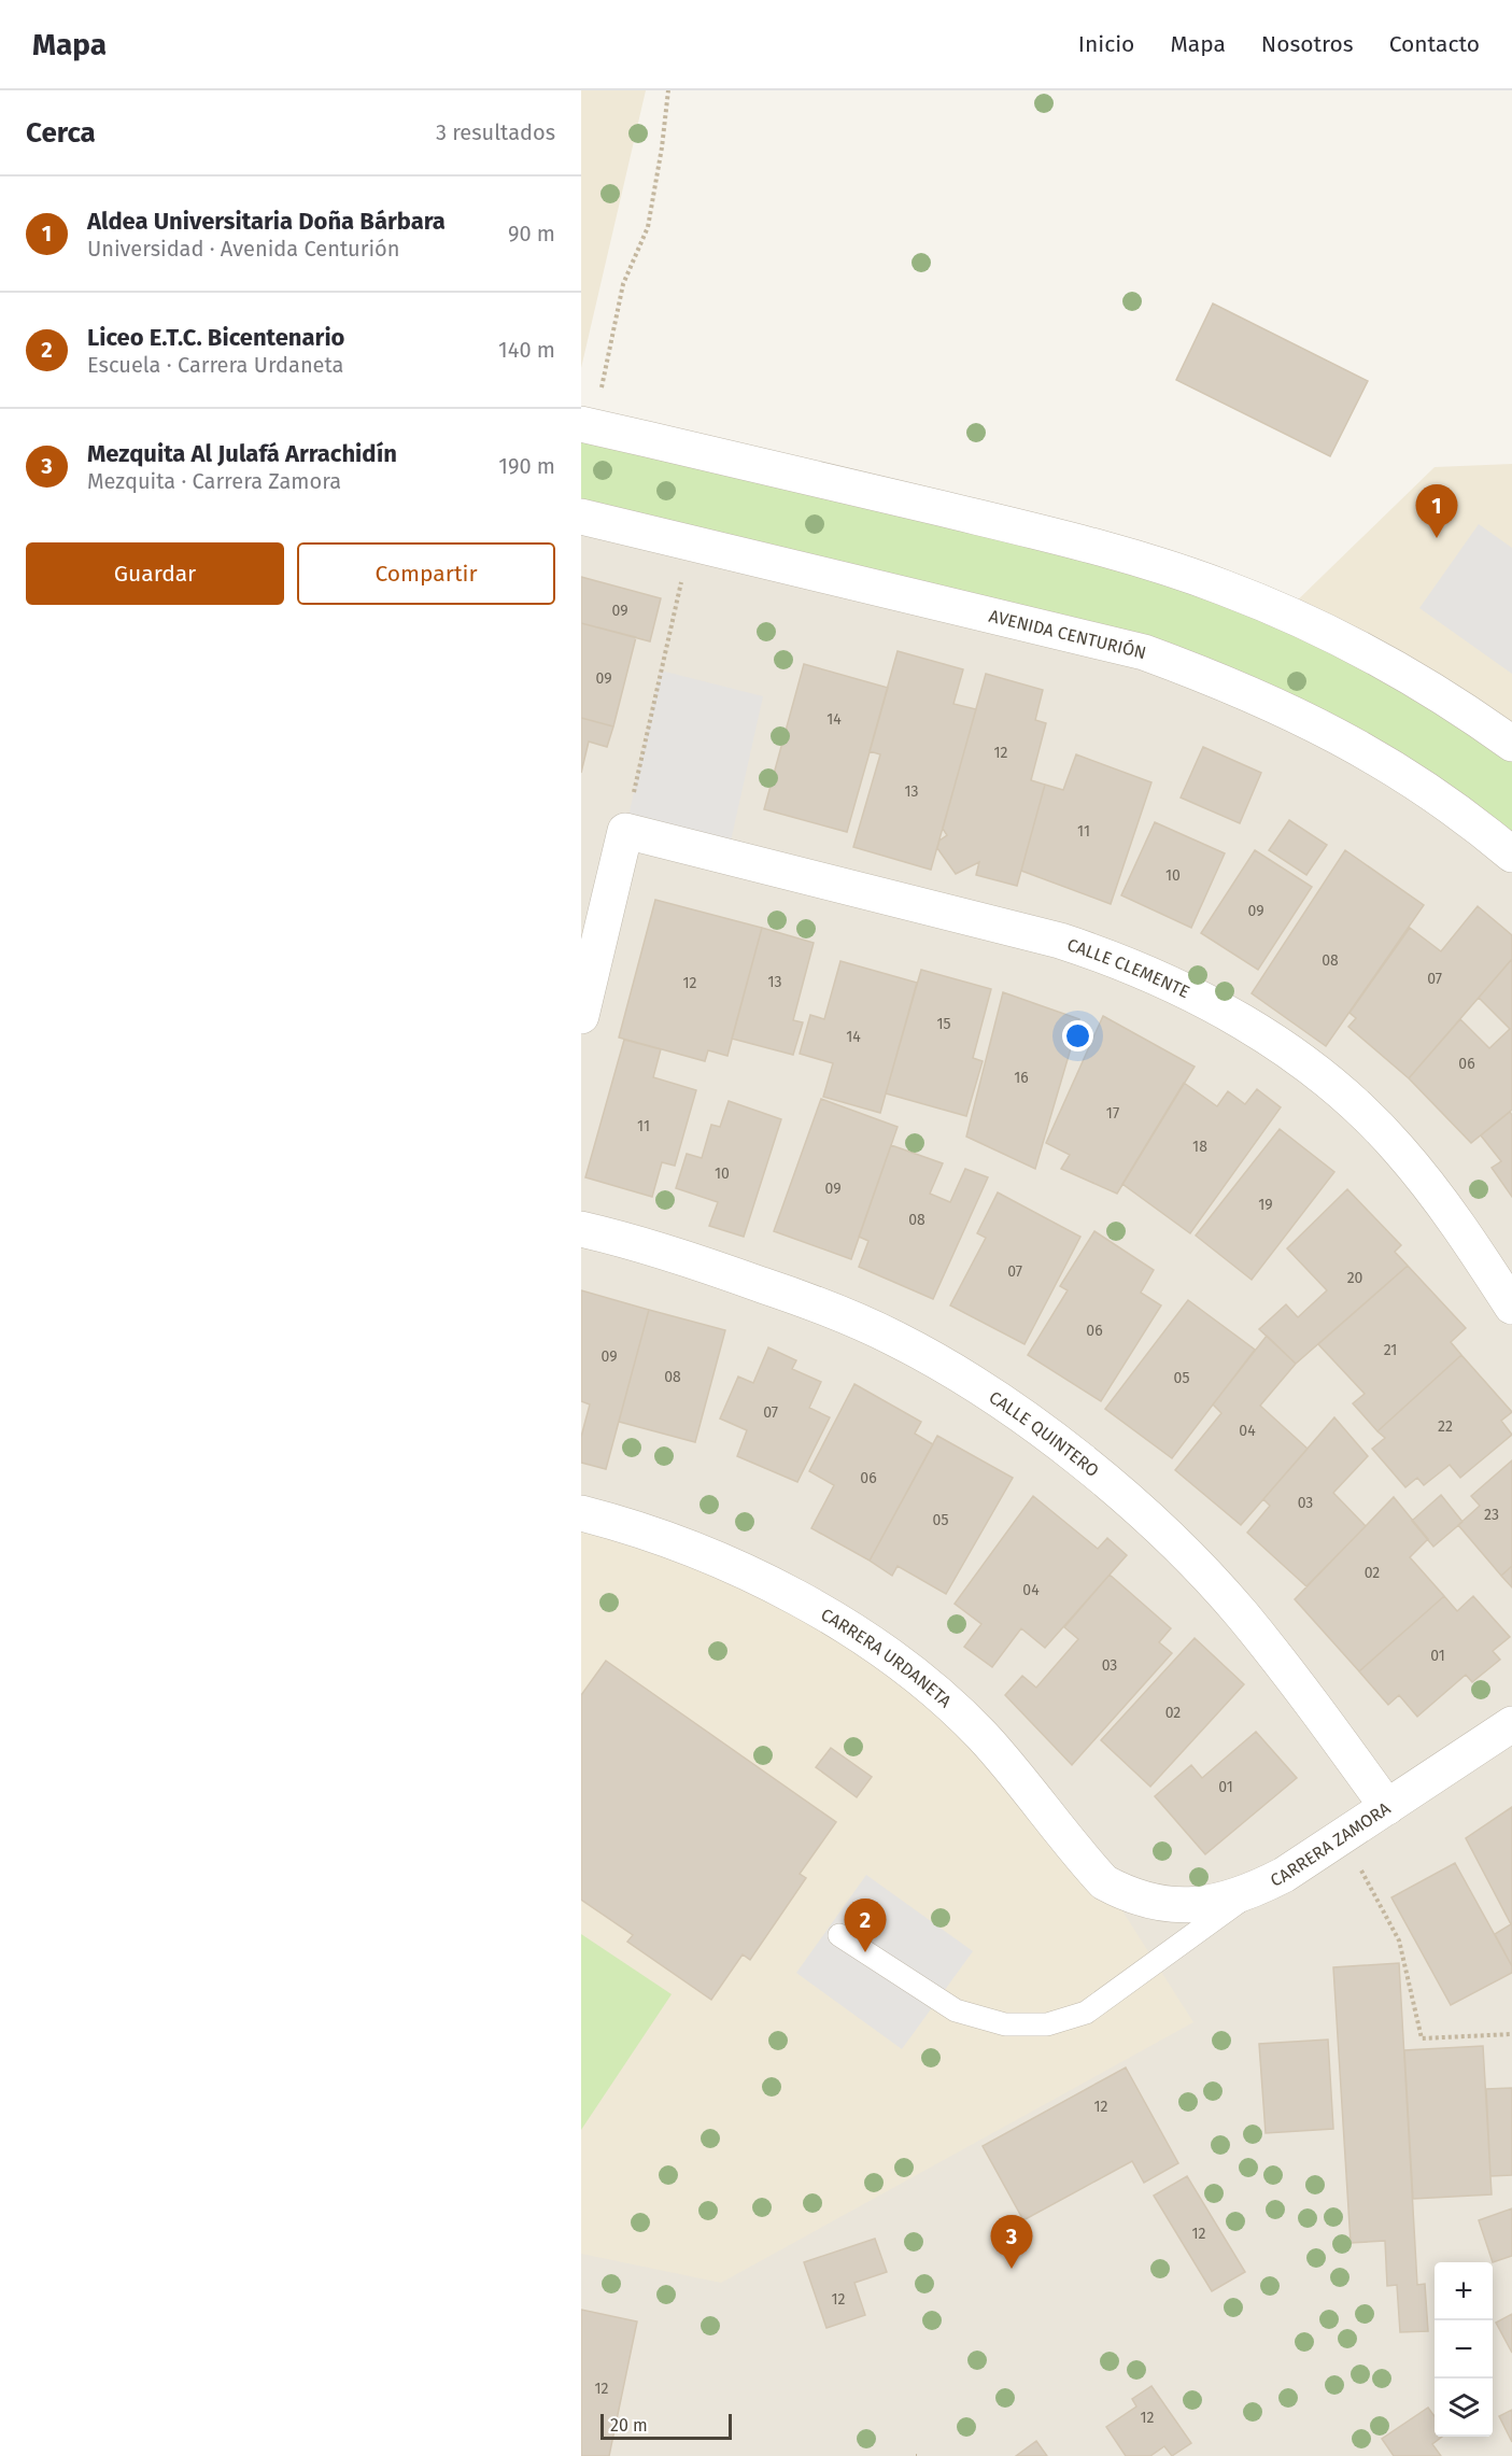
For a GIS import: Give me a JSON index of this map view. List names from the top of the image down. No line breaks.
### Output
{"streets":{"street":["AVENIDA CENTURIÓN","CALLE CLEMENTE","CALLE QUINTERO","CARRERA URDANETA","CARRERA ZAMORA"]},"crossings":[["CALLE QUINTERO","CARRERA ZAMORA"],["CARRERA URDANETA","CARRERA ZAMORA"]],"house_numbers":["09","09","14","12","13","11","10","09","08","07","13","12","15","14","06","16","17","11","18","10","09","19","08","07","20","06","21","09","08","05","07","22","04","06","03","23","05","02","04","01","03","02","01","12","12","12","12","12"],"scale_bar":"20 m","page":{"header":"Mapa","nav":["Inicio","Mapa","Nosotros","Contacto"],"heading":["Cerca","3 resultados"],"list":[{"mark":"1","name":"Aldea Universitaria Doña Bárbara","note":"Universidad · Avenida Centurión","value":"90 m"},{"mark":"2","name":"Liceo E.T.C. Bicentenario","note":"Escuela · Carrera Urdaneta","value":"140 m"},{"mark":"3","name":"Mezquita Al Julafá Arrachidín","note":"Mezquita · Carrera Zamora","value":"190 m"}],"pins":["1","2","3"],"buttons":["Guardar","Compartir"],"map_buttons":["+","−"],"scale":"20 m"}}
